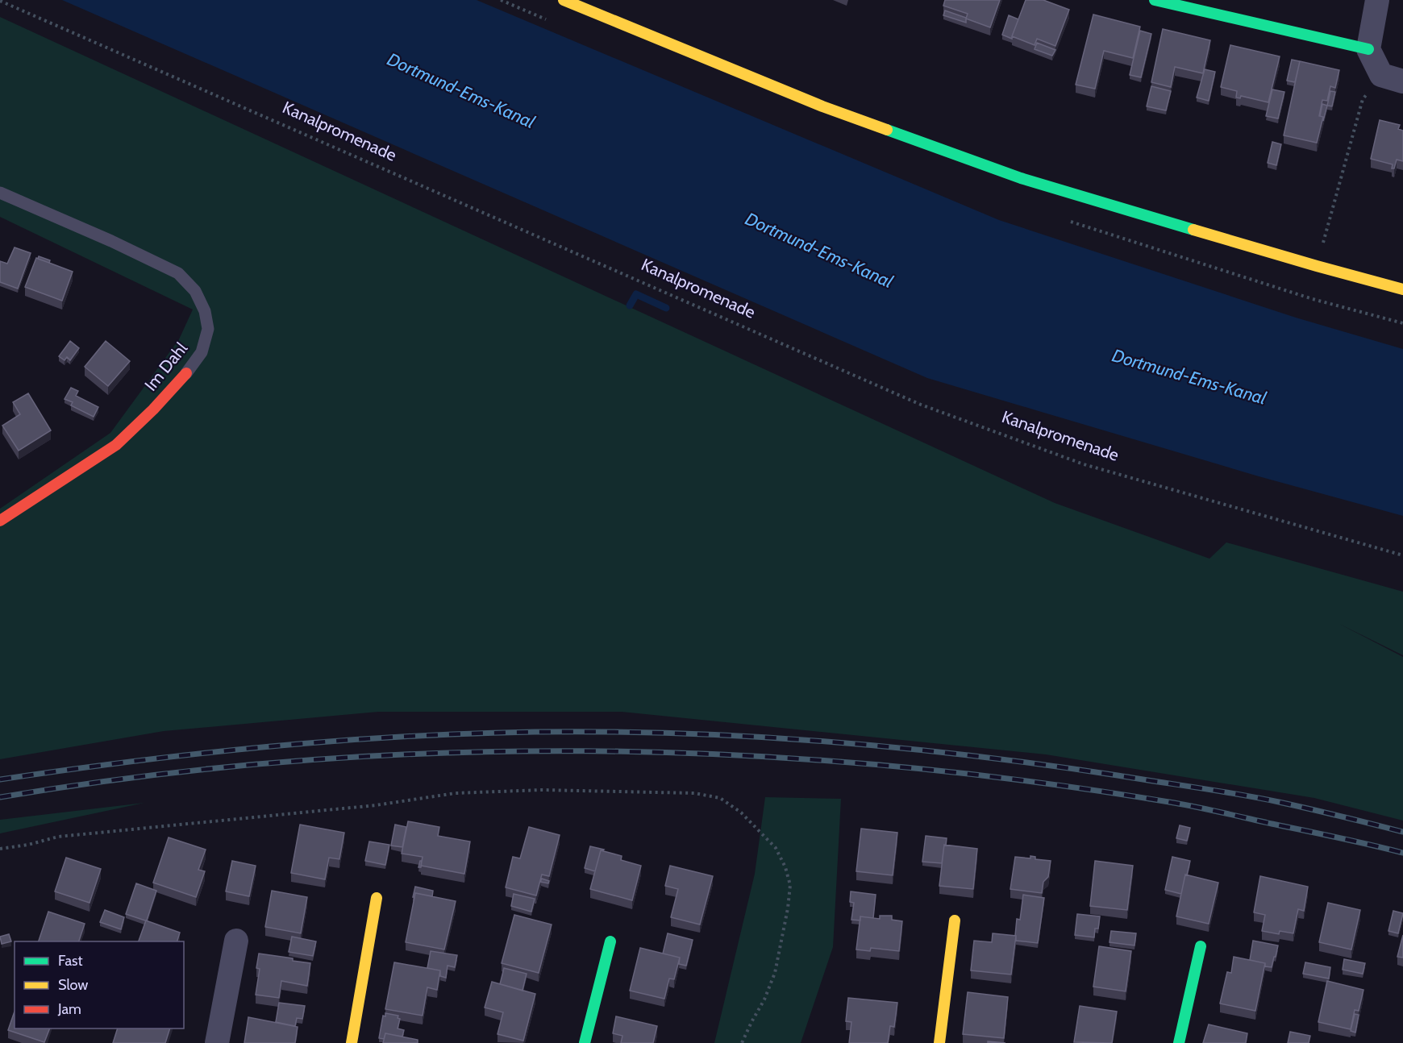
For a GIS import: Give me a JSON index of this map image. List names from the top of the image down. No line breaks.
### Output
{"streets":{"street":["Im Dahl"],"path":["Kanalpromenade"]},"water":["Dortmund-Ems-Kanal"],"legend":["Fast","Slow","Jam"]}
